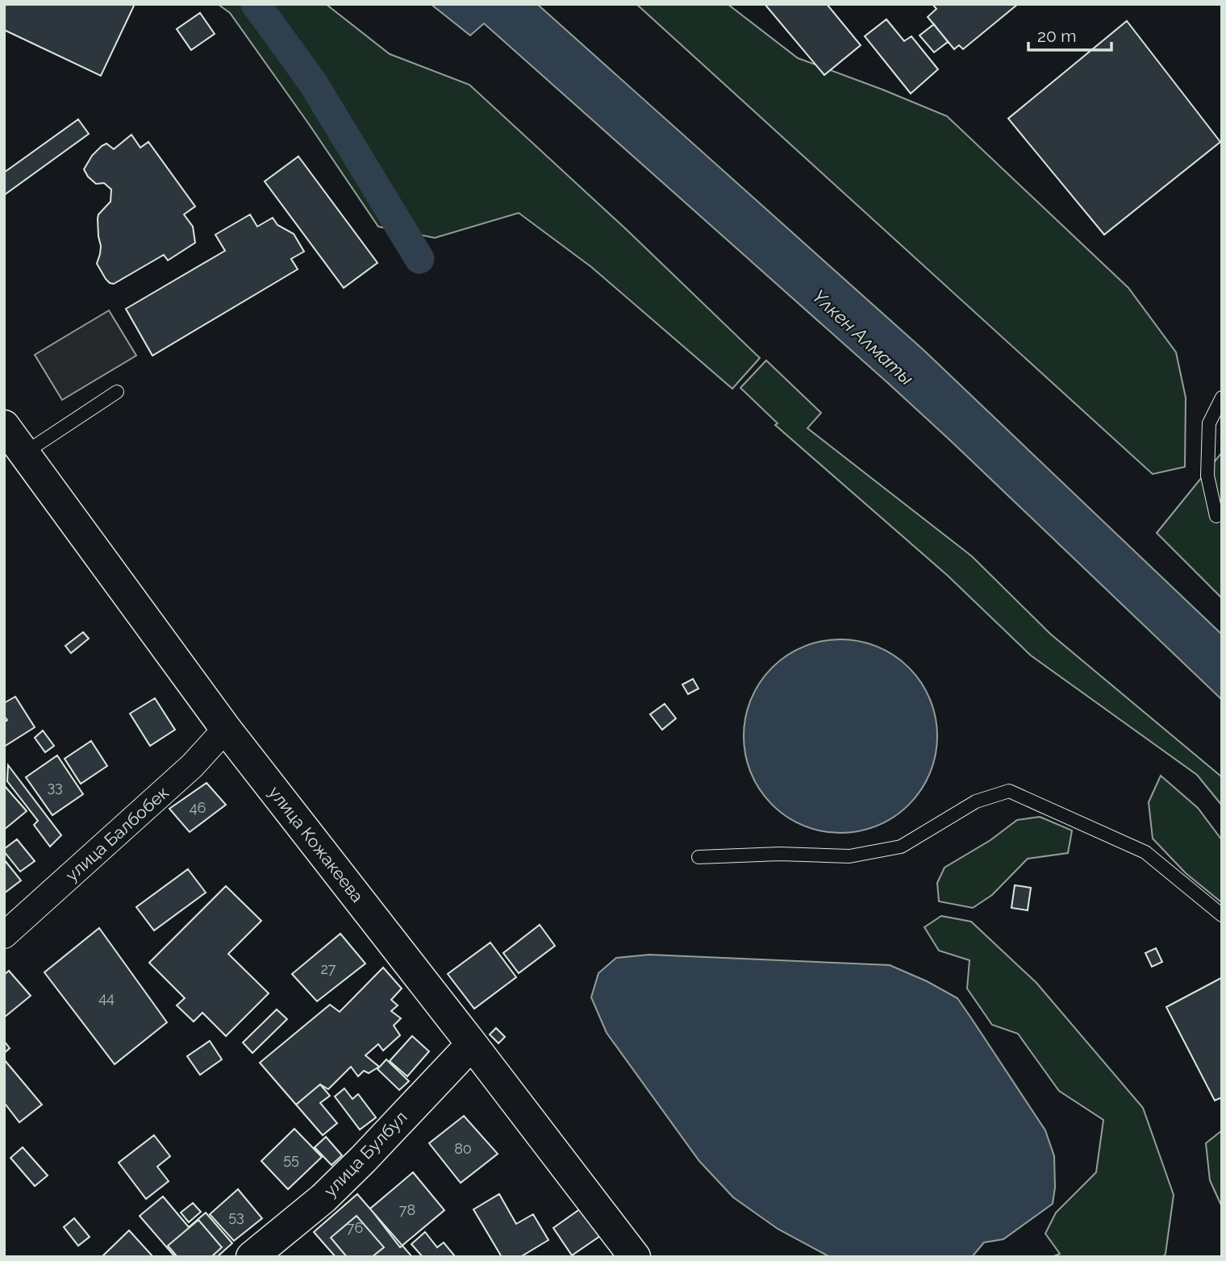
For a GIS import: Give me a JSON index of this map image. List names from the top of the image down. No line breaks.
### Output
{"streets":{"street":["улица Балбобек","улица Кожакеева","улица Булбул"]},"crossings":[["улица Балбобек","улица Кожакеева"],["улица Кожакеева","улица Булбул"]],"water":["Үлкен Алматы"],"house_numbers":["33","46","27","44","80","55","78","53","76"],"scale_bar":"20 m"}
